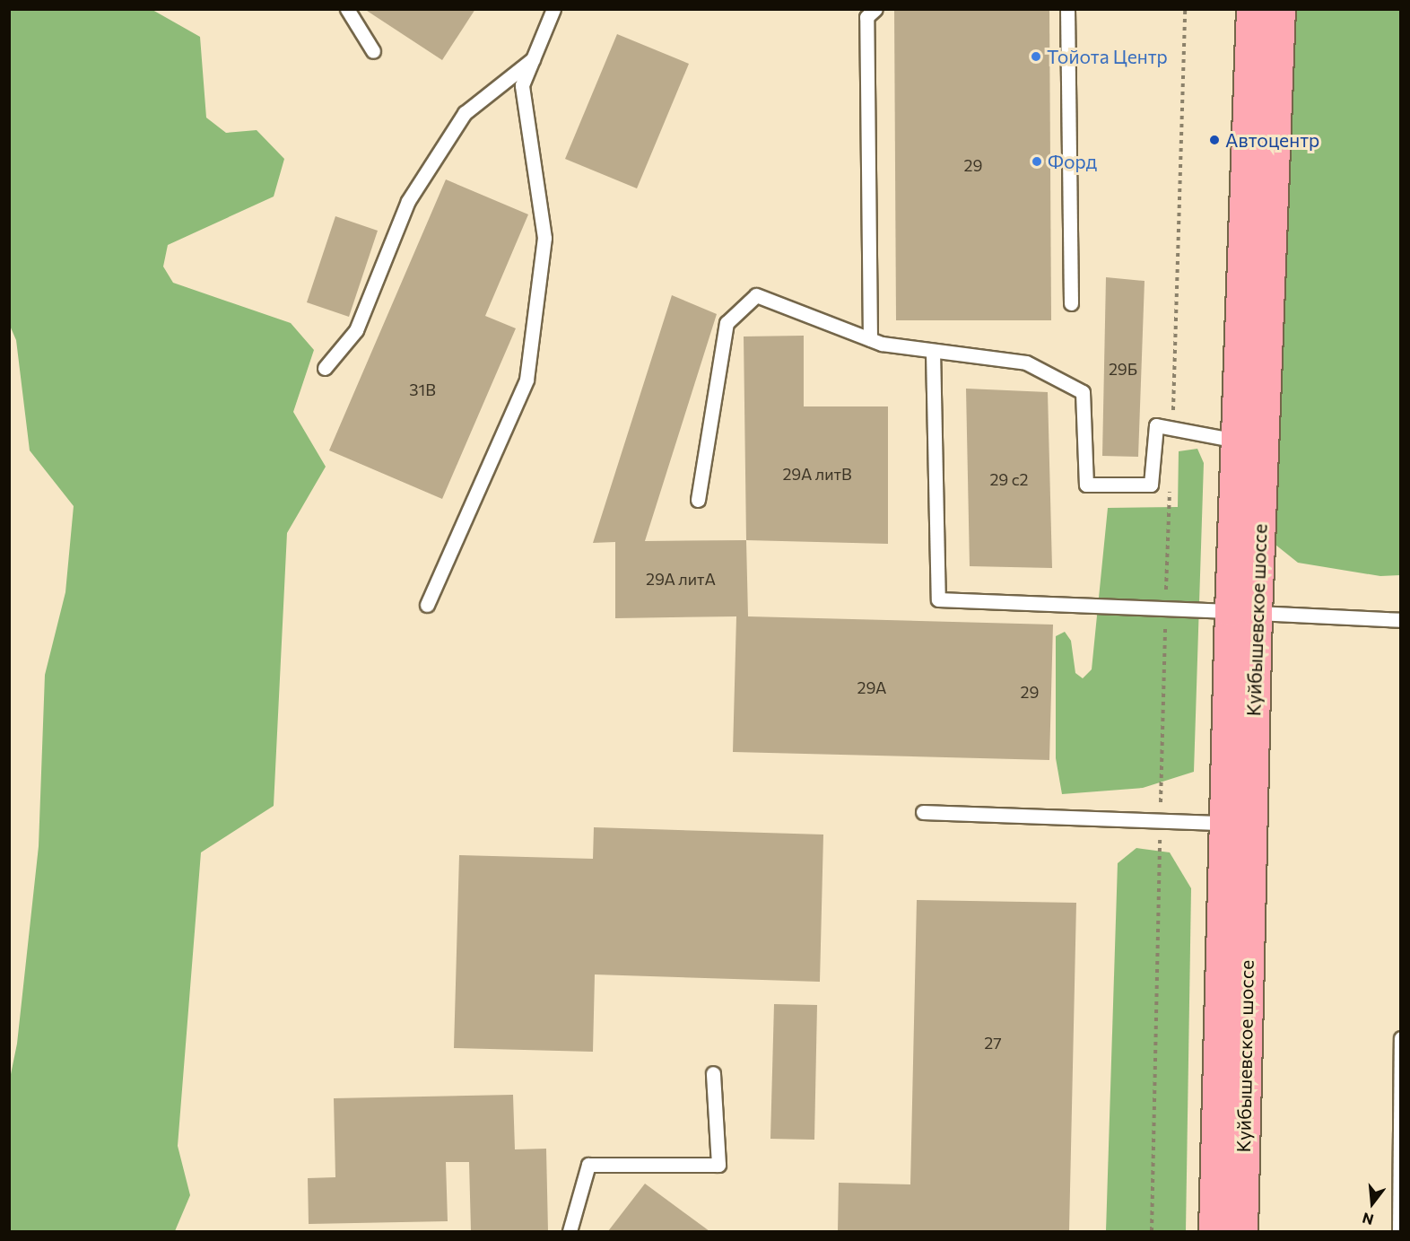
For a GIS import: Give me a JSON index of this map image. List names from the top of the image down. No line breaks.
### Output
{"streets":{"main road":["Куйбышевское шоссе"]},"places":["Тойота Центр","Автоцентр","Форд"],"house_numbers":["29","29Б","31В","29А литВ","29 с2","29А литА","29А","29","27"],"north":"bottom"}
